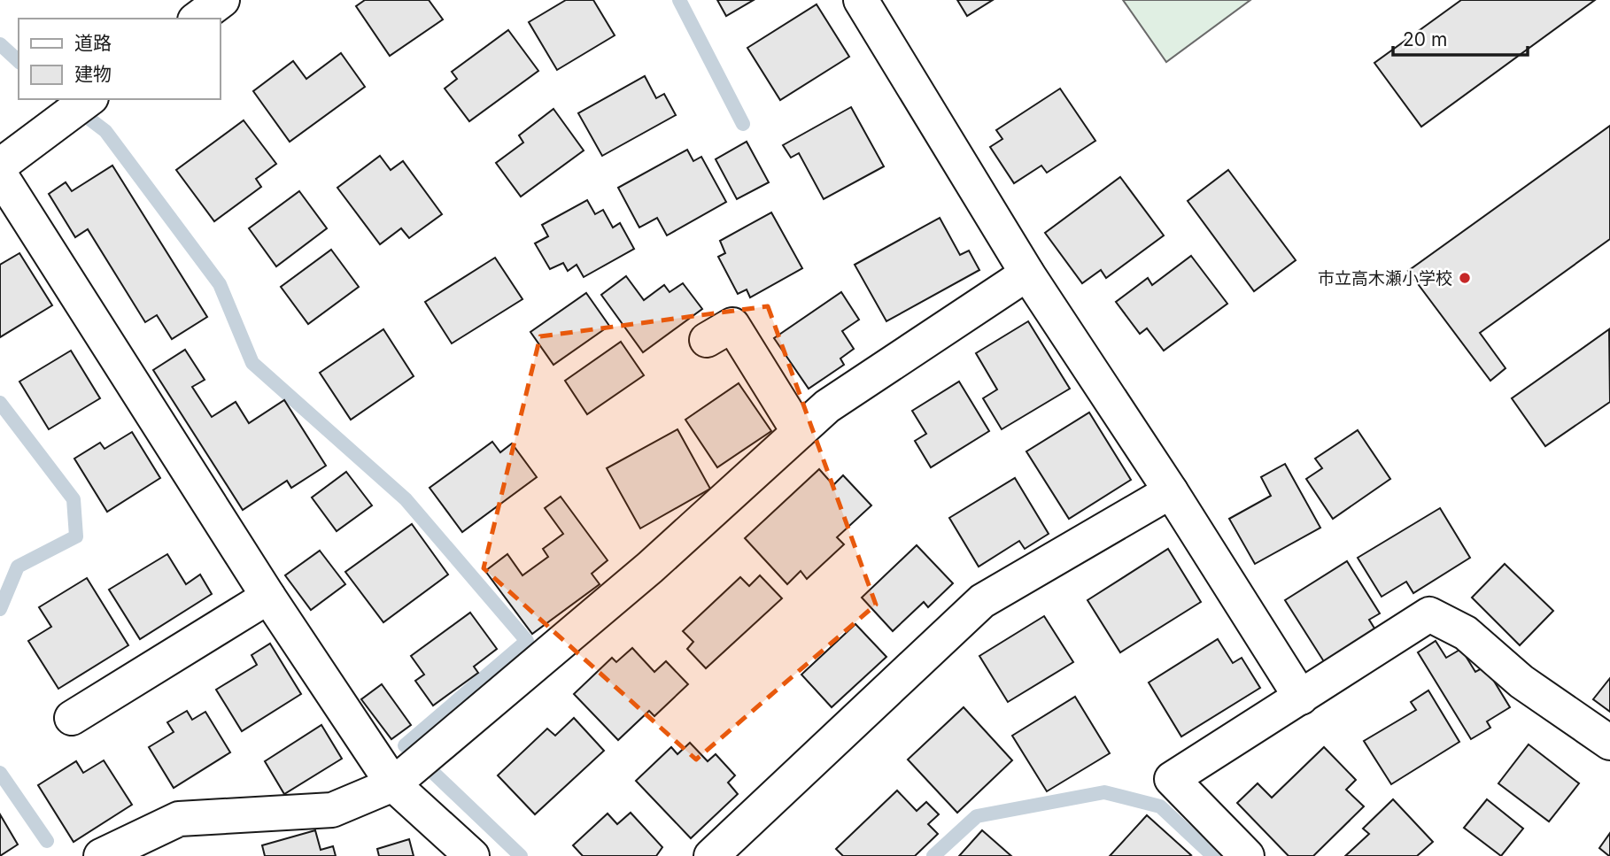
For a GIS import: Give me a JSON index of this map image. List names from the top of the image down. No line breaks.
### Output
{"places":["市立高木瀬小学校"],"legend":["道路","建物"],"scale_bar":"20 m"}
